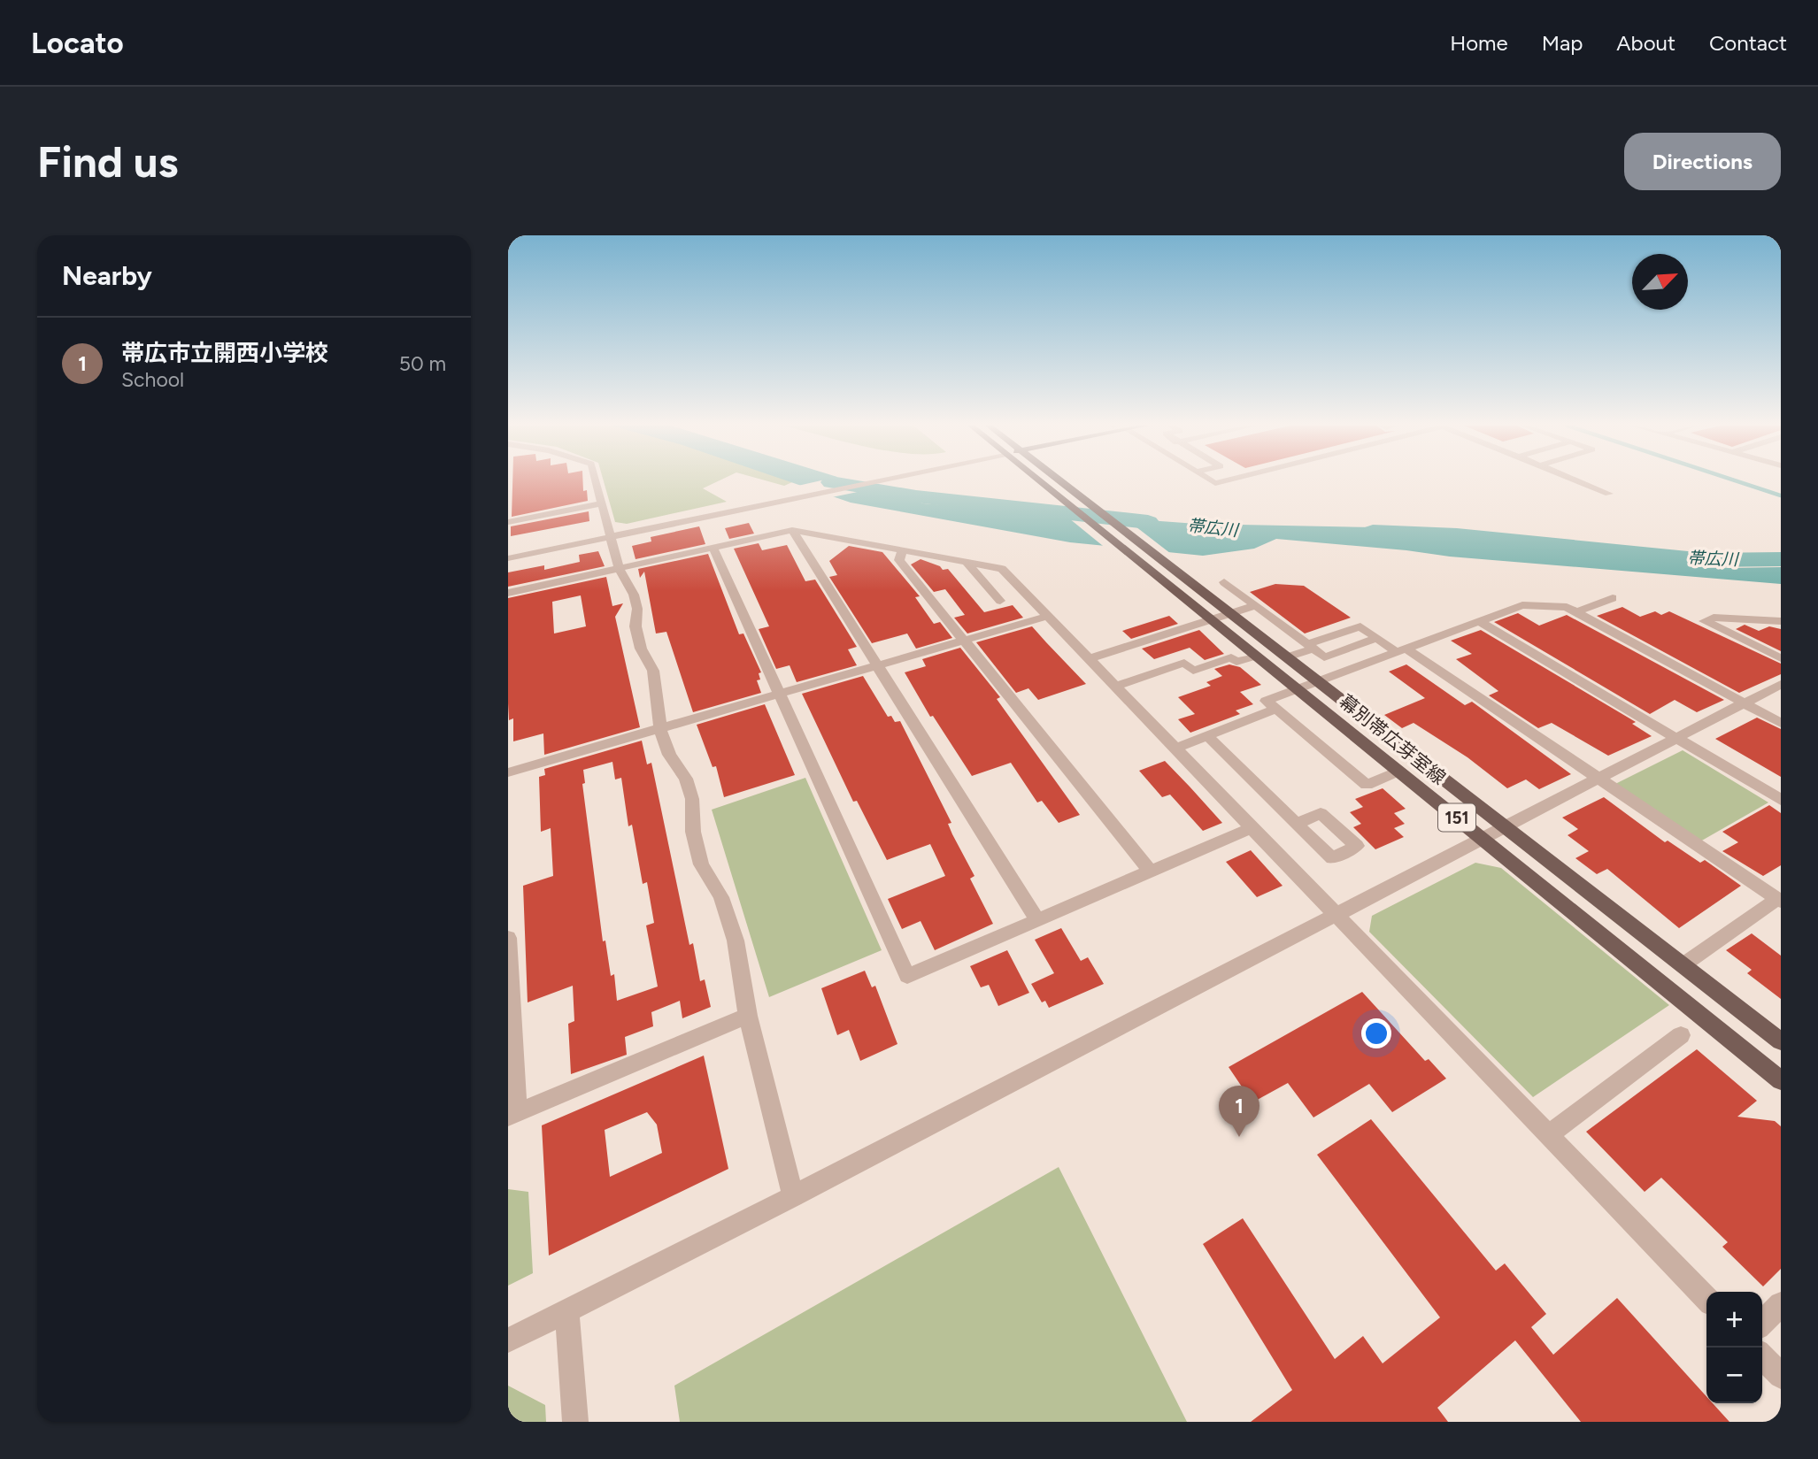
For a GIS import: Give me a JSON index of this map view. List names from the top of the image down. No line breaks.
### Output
{"streets":{"main road":["幕別帯広芽室線","151"]},"water":["帯広川"],"north":"top right","page":{"header":"Locato","nav":["Home","Map","About","Contact"],"buttons":"Directions","title":"Find us","heading":"Nearby","list":[{"mark":"1","name":"帯広市立開西小学校","note":"School","value":"50 m"}],"pins":"1","map_buttons":["+","−"]}}
